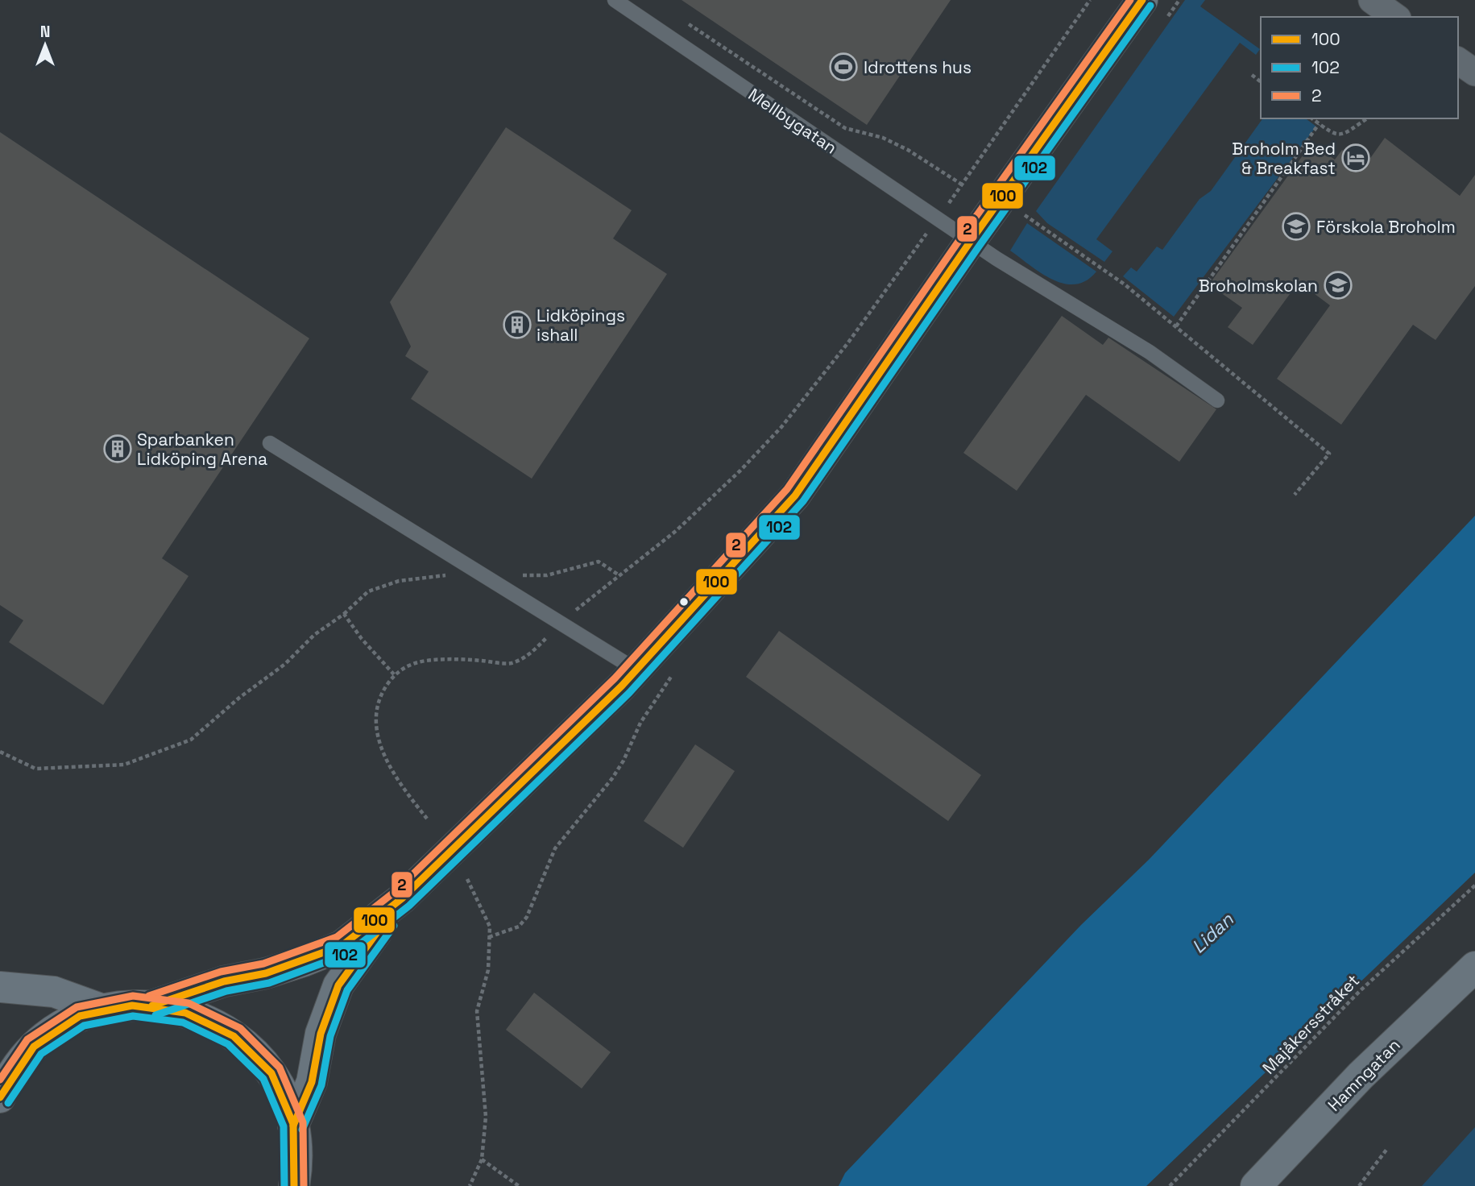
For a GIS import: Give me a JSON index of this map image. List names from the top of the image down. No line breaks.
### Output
{"streets":{"main road":["Hamngatan"],"lane":["Mellbygatan"],"path":["Majåkersstråket"]},"water":["Lidan"],"places":{"sports":["Idrottens hus"],"hotel":["Broholm Bed & Breakfast"],"school or university":["Förskola Broholm","Broholmskolan"],"building":["Lidköpings ishall","Sparbanken Lidköping Arena"]},"lines":["transit line 100","transit line 2","transit line 102"],"legend":["100","102","2"],"north":"top"}
